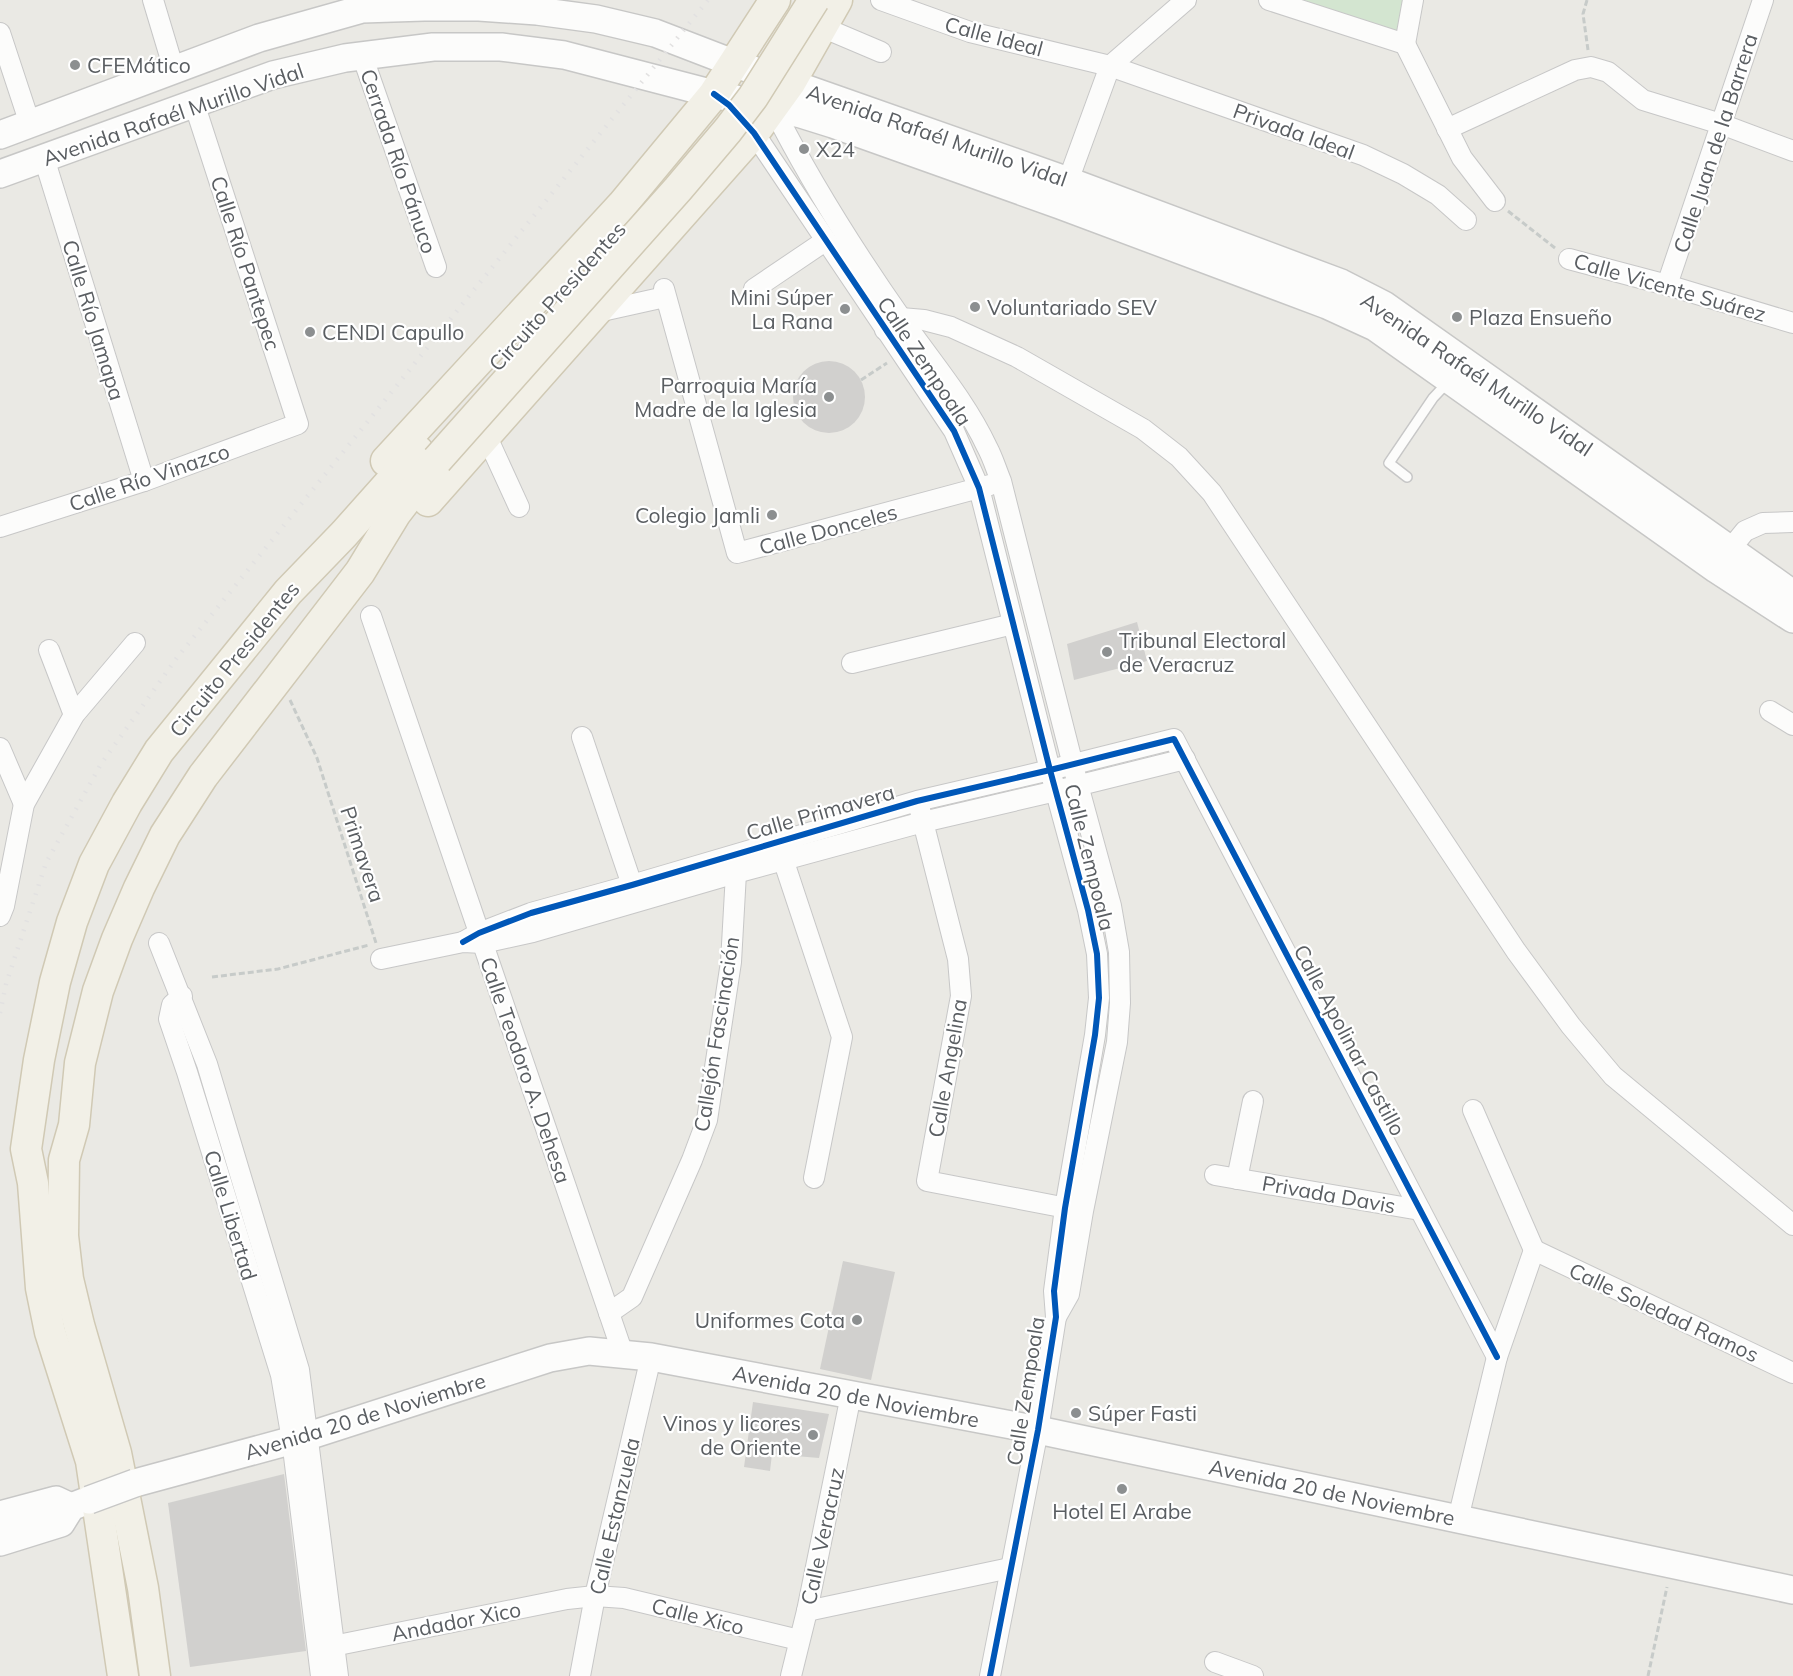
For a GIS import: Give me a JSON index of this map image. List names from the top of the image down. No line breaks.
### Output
{"streets":{"main road":["Avenida Rafaél Murillo Vidal","Circuito Presidentes","Calle Zempoala","Avenida 20 de Noviembre"],"street":["Calle Ideal","Privada Ideal","Calle Juan de la Barrera","Cerrada Río Pánuco","Calle Río Pantepec","Calle Vicente Suárez","Calle Río Jamapa","Calle Río Vinazco","Calle Donceles","Calle Primavera","Callejón Fascinación","Calle Apolinar Castillo","Calle Angelina","Calle Teodoro A. Dehesa","Privada Davis","Calle Libertad","Calle Soledad Ramos","Calle Estanzuela","Calle Veracruz","Calle Xico","Andador Xico"],"path":["Primavera"]},"crossings":[["Calle Ideal","Privada Ideal"],["Avenida Rafaél Murillo Vidal","Cerrada Río Pánuco"],["Avenida Rafaél Murillo Vidal","Calle Río Pantepec"],["Avenida Rafaél Murillo Vidal","Calle Río Jamapa"],["Avenida Rafaél Murillo Vidal","Calle Zempoala"],["Calle Juan de la Barrera","Calle Vicente Suárez"],["Calle Río Pantepec","Calle Río Vinazco"],["Circuito Presidentes","Primavera"],["Calle Río Jamapa","Calle Río Vinazco"],["Calle Zempoala","Calle Donceles"],["Calle Zempoala","Calle Primavera"],["Calle Zempoala","Calle Angelina"],["Calle Zempoala","Avenida 20 de Noviembre"],["Calle Primavera","Callejón Fascinación"],["Calle Primavera","Calle Apolinar Castillo"],["Calle Primavera","Calle Angelina"],["Calle Primavera","Calle Teodoro A. Dehesa"],["Callejón Fascinación","Calle Teodoro A. Dehesa"],["Calle Apolinar Castillo","Privada Davis"],["Calle Teodoro A. Dehesa","Avenida 20 de Noviembre"],["Calle Libertad","Avenida 20 de Noviembre"],["Calle Libertad","Andador Xico"],["Avenida 20 de Noviembre","Calle Estanzuela"],["Avenida 20 de Noviembre","Calle Veracruz"],["Calle Estanzuela","Calle Xico"],["Calle Estanzuela","Andador Xico"],["Calle Veracruz","Calle Xico"],["Calle Xico","Andador Xico"]],"places":["CFEMático","X24","Voluntariado SEV","Mini Súper La Rana","Plaza Ensueño","CENDI Capullo","Parroquia María Madre de la Iglesia","Colegio Jamli","Tribunal Electoral de Veracruz","Uniformes Cota","Súper Fasti","Vinos y licores de Oriente","Hotel El Arabe"]}
